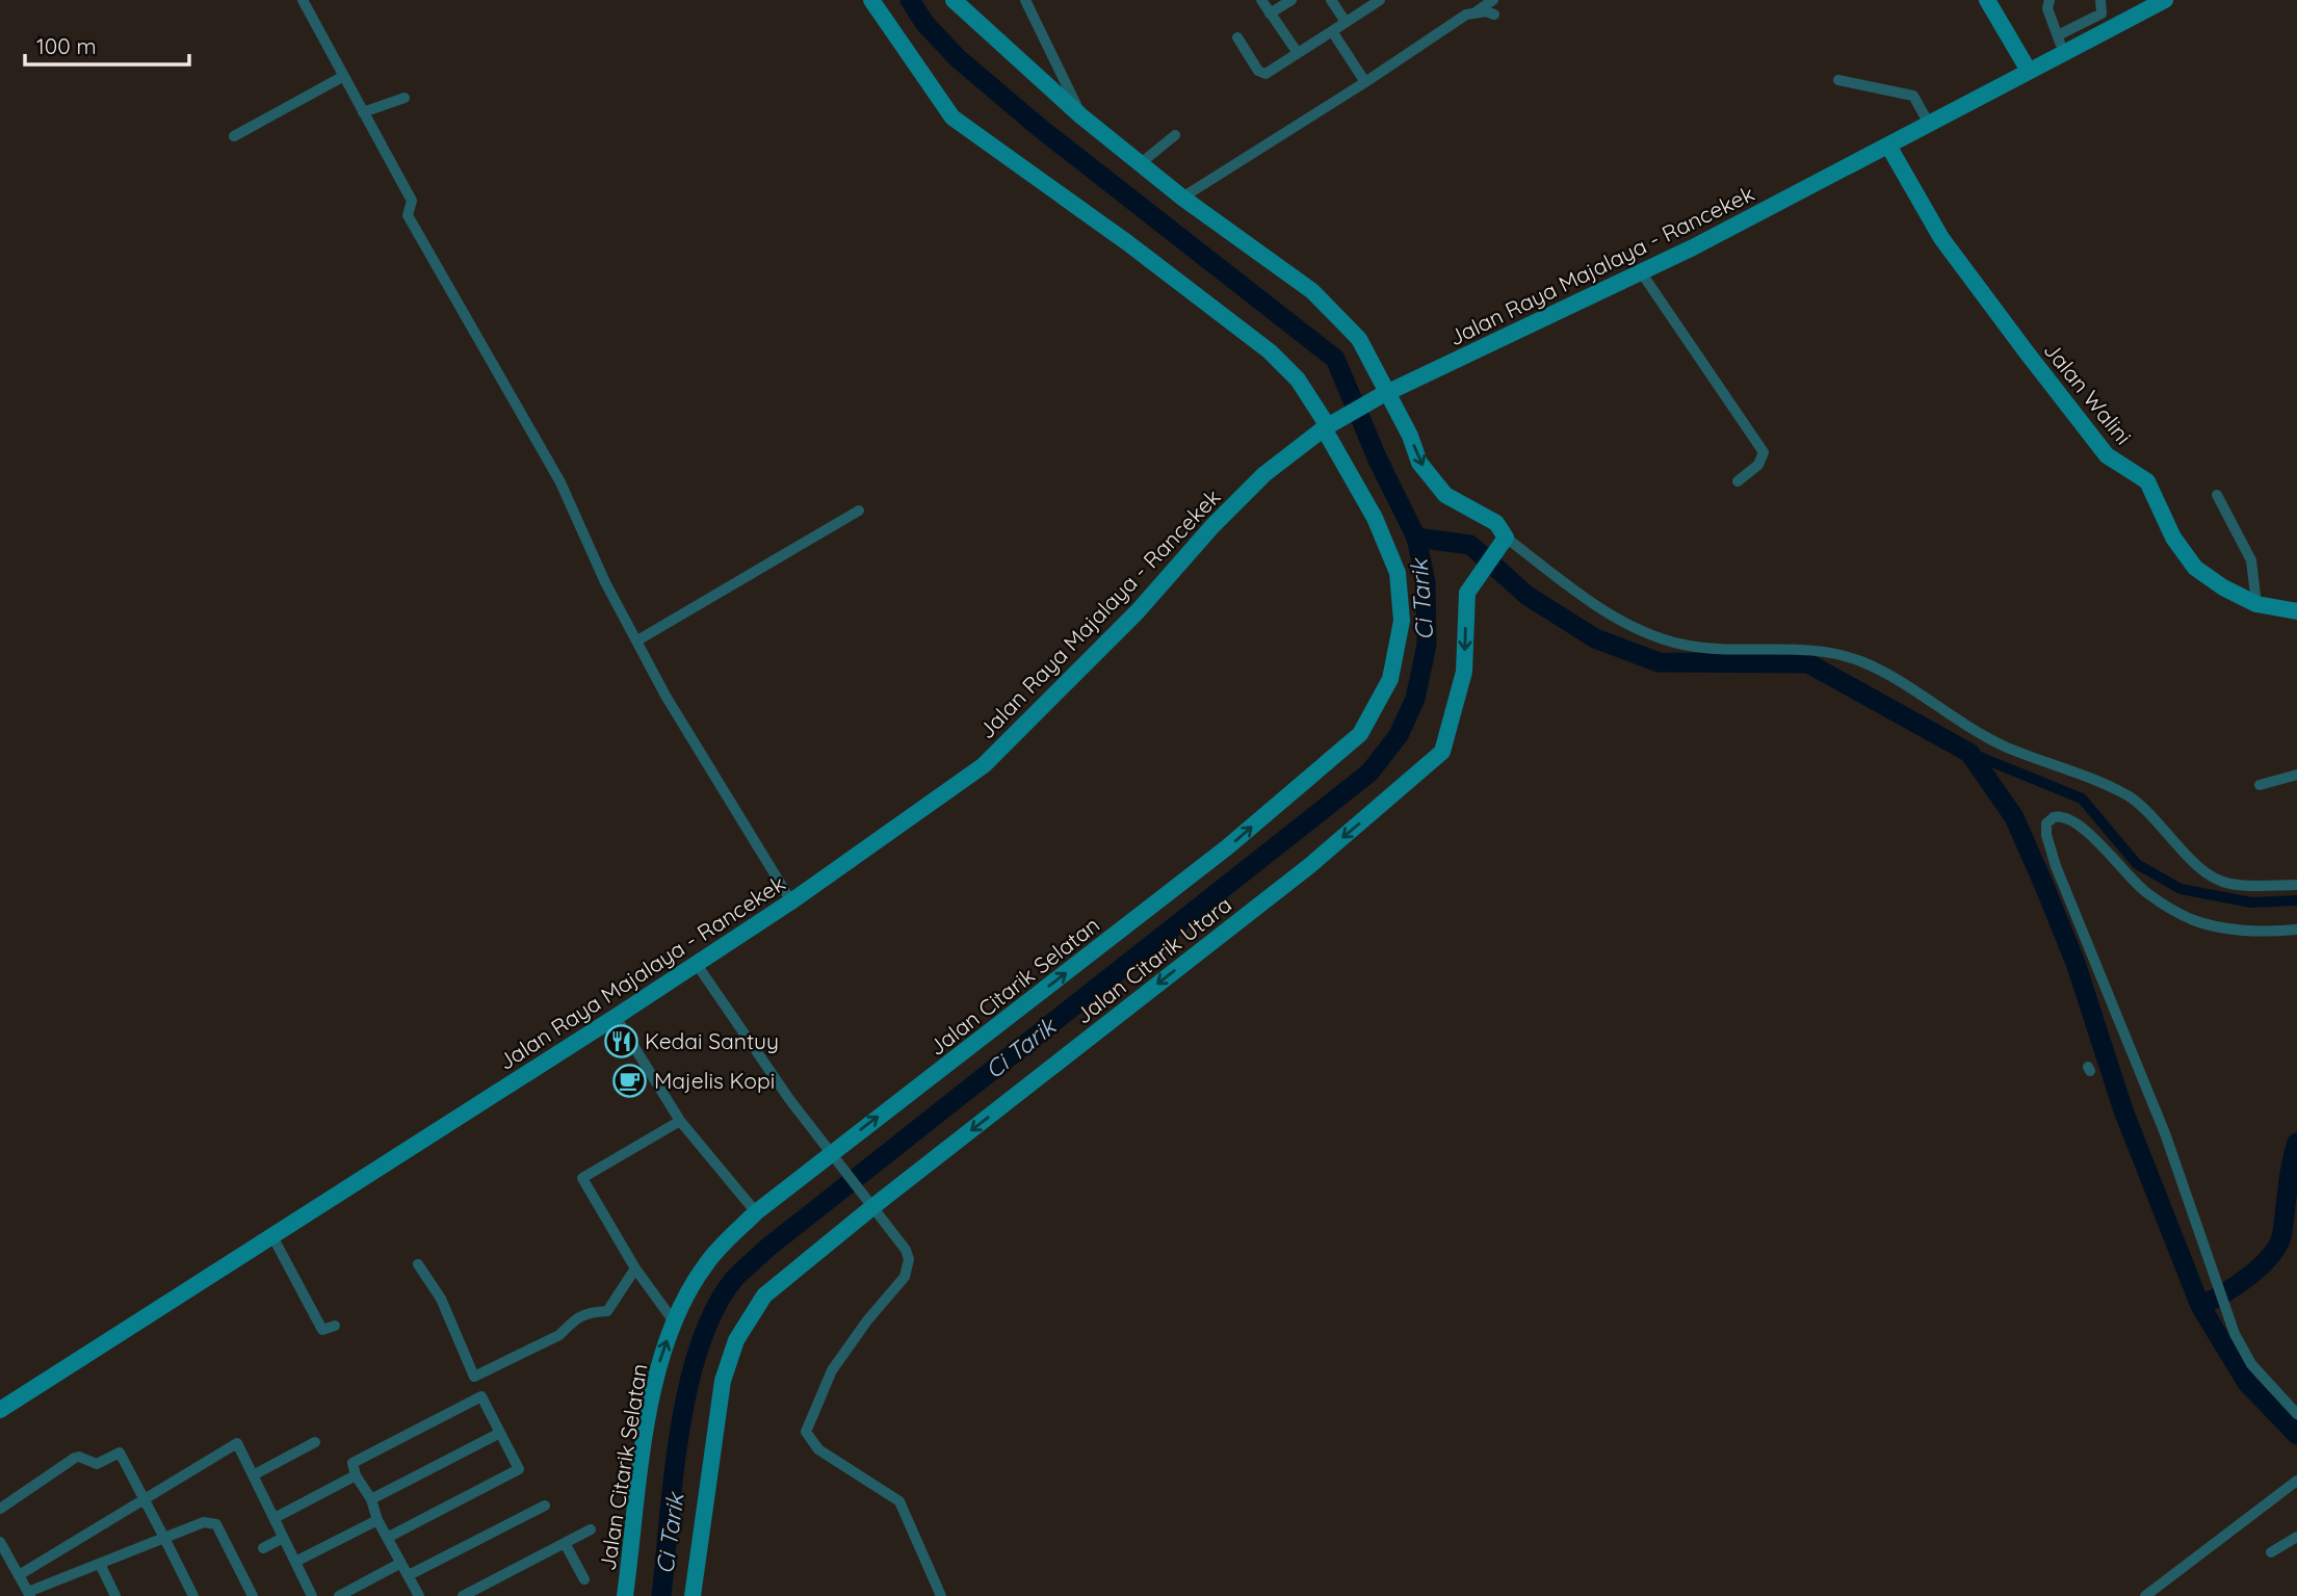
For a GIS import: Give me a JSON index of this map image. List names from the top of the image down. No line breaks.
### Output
{"streets":{"street":["Jalan Raya Majalaya - Rancekek","Jalan Walini","Jalan Citarik Utara","Jalan Citarik Selatan"]},"crossings":[["Jalan Raya Majalaya - Rancekek","Jalan Walini"],["Jalan Raya Majalaya - Rancekek","Jalan Citarik Selatan"]],"one_way":["Jalan Citarik Utara","Jalan Citarik Selatan"],"water":["Ci Tarik"],"places":{"restaurant":["Kedai Santuy"],"cafe":["Majelis Kopi"]},"scale_bar":"100 m"}
